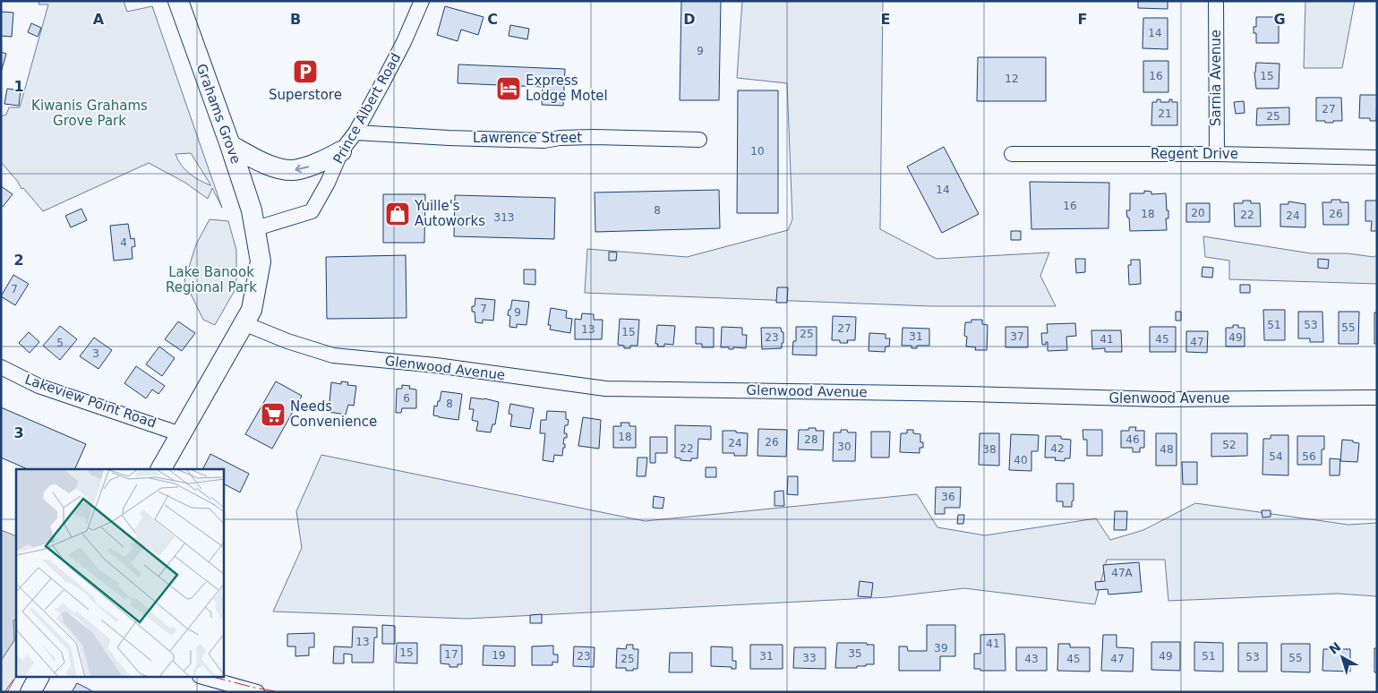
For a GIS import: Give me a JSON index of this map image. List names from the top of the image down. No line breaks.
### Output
{"streets":{"main road":["Grahams Grove"],"street":["Sarnia Avenue","Prince Albert Road","Lawrence Street","Regent Drive","Glenwood Avenue","Lakeview Point Road"]},"crossings":[["Sarnia Avenue","Regent Drive"],["Prince Albert Road","Grahams Grove"],["Prince Albert Road","Lawrence Street"]],"parks":["Kiwanis Grahams Grove Park","Lake Banook Regional Park"],"places":{"parking":["Superstore"],"hotel":["Express Lodge Motel"],"shop":["Yuille's Autoworks"],"supermarket":["Needs Convenience"]},"house_numbers":["14","9","16","15","12","27","21","25","10","14","16","8","20","18","26","22","24","313","4","7","7","9","51","53","55","27","13","15","25","31","37","23","49","41","45","47","5","3","6","8","18","28","46","26","24","52","30","22","42","38","48","54","56","40","36","47A","13","41","39","15","35","17","19","23","31","49","51","53","33","55","25","43","45","47"],"north":"top left","grid":{"columns":["A","B","C","D","E","F","G"],"rows":["1","2","3"]}}
